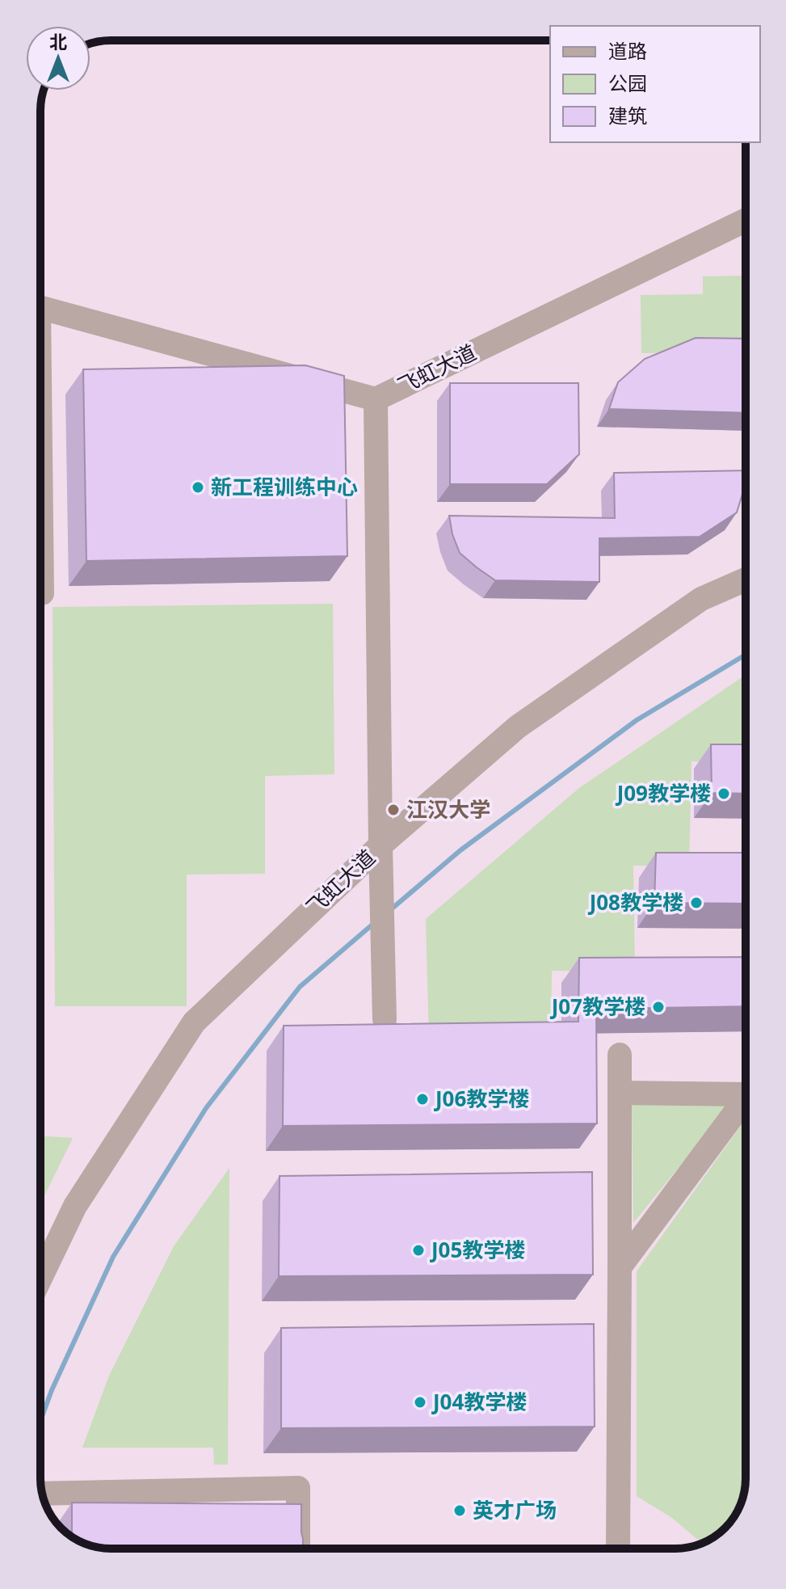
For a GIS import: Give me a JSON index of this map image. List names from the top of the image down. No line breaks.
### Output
{"streets":{"lane":["飞虹大道"]},"places":["新工程训练中心","J09教学楼","江汉大学","J08教学楼","J07教学楼","J06教学楼","J05教学楼","J04教学楼","英才广场"],"legend":["道路","公园","建筑"],"north":"top"}
